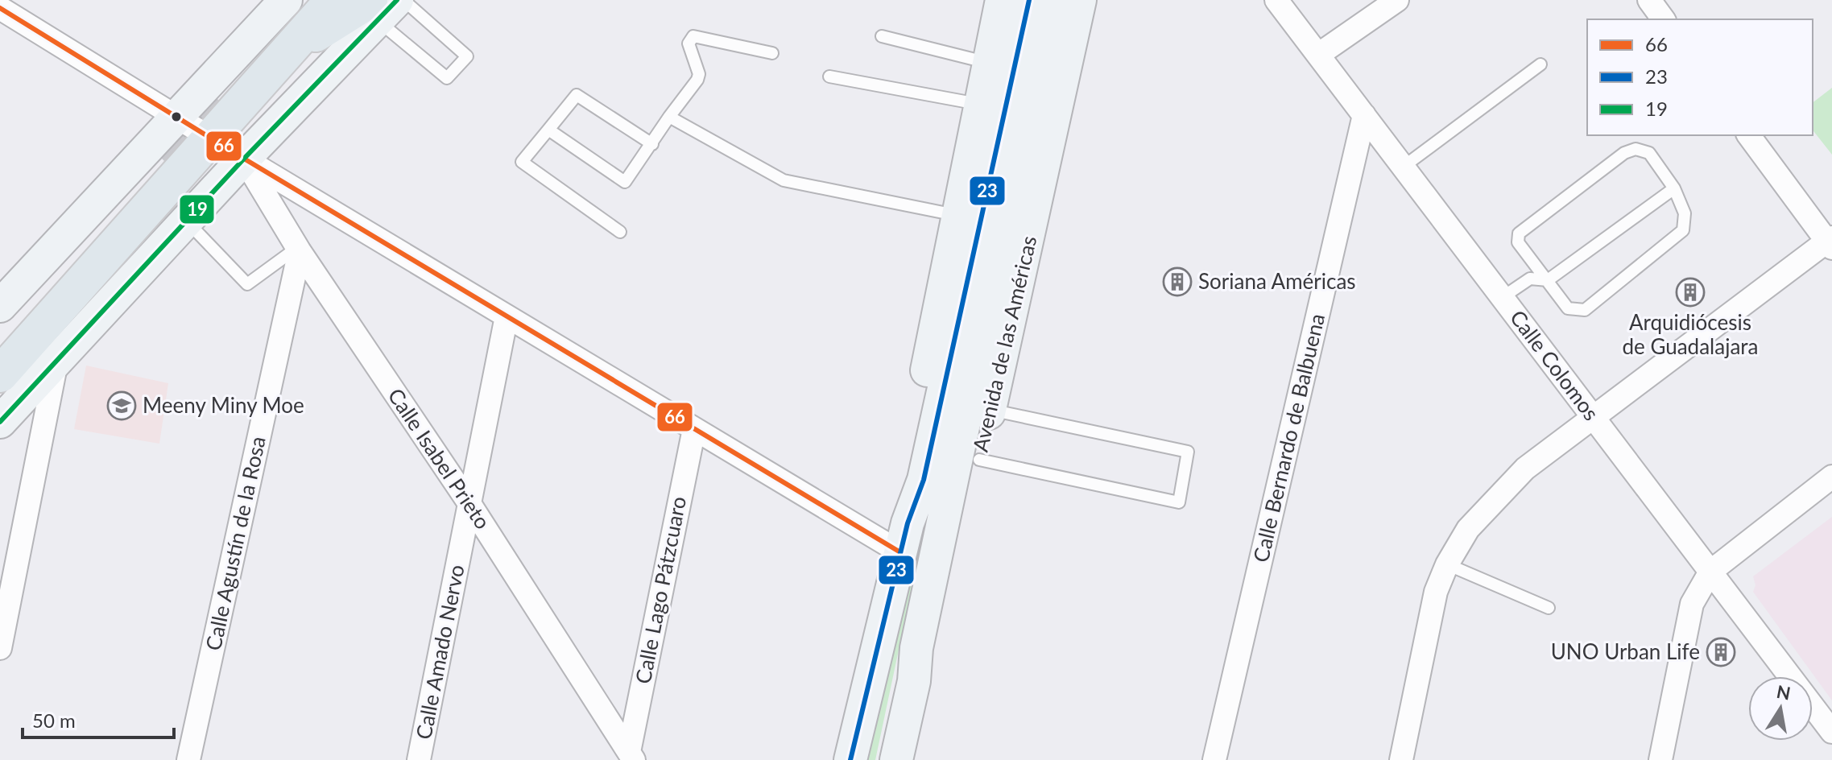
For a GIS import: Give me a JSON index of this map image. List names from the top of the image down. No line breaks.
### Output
{"streets":{"main road":["Avenida de las Américas"],"street":["Calle Colomos","Calle Bernardo de Balbuena","Calle Isabel Prieto","Calle Agustín de la Rosa","Calle Lago Pátzcuaro","Calle Amado Nervo"]},"crossings":[["Calle Colomos","Calle Bernardo de Balbuena"],["Calle Isabel Prieto","Calle Agustín de la Rosa"],["Calle Isabel Prieto","Calle Lago Pátzcuaro"],["Calle Isabel Prieto","Calle Amado Nervo"]],"places":{"building":["Soriana Américas","Arquidiócesis de Guadalajara","UNO Urban Life"],"school or university":["Meeny Miny Moe"]},"lines":["transit line 23","transit line 19","transit line 66"],"legend":["66","23","19"],"scale_bar":"50 m","north":"top"}
